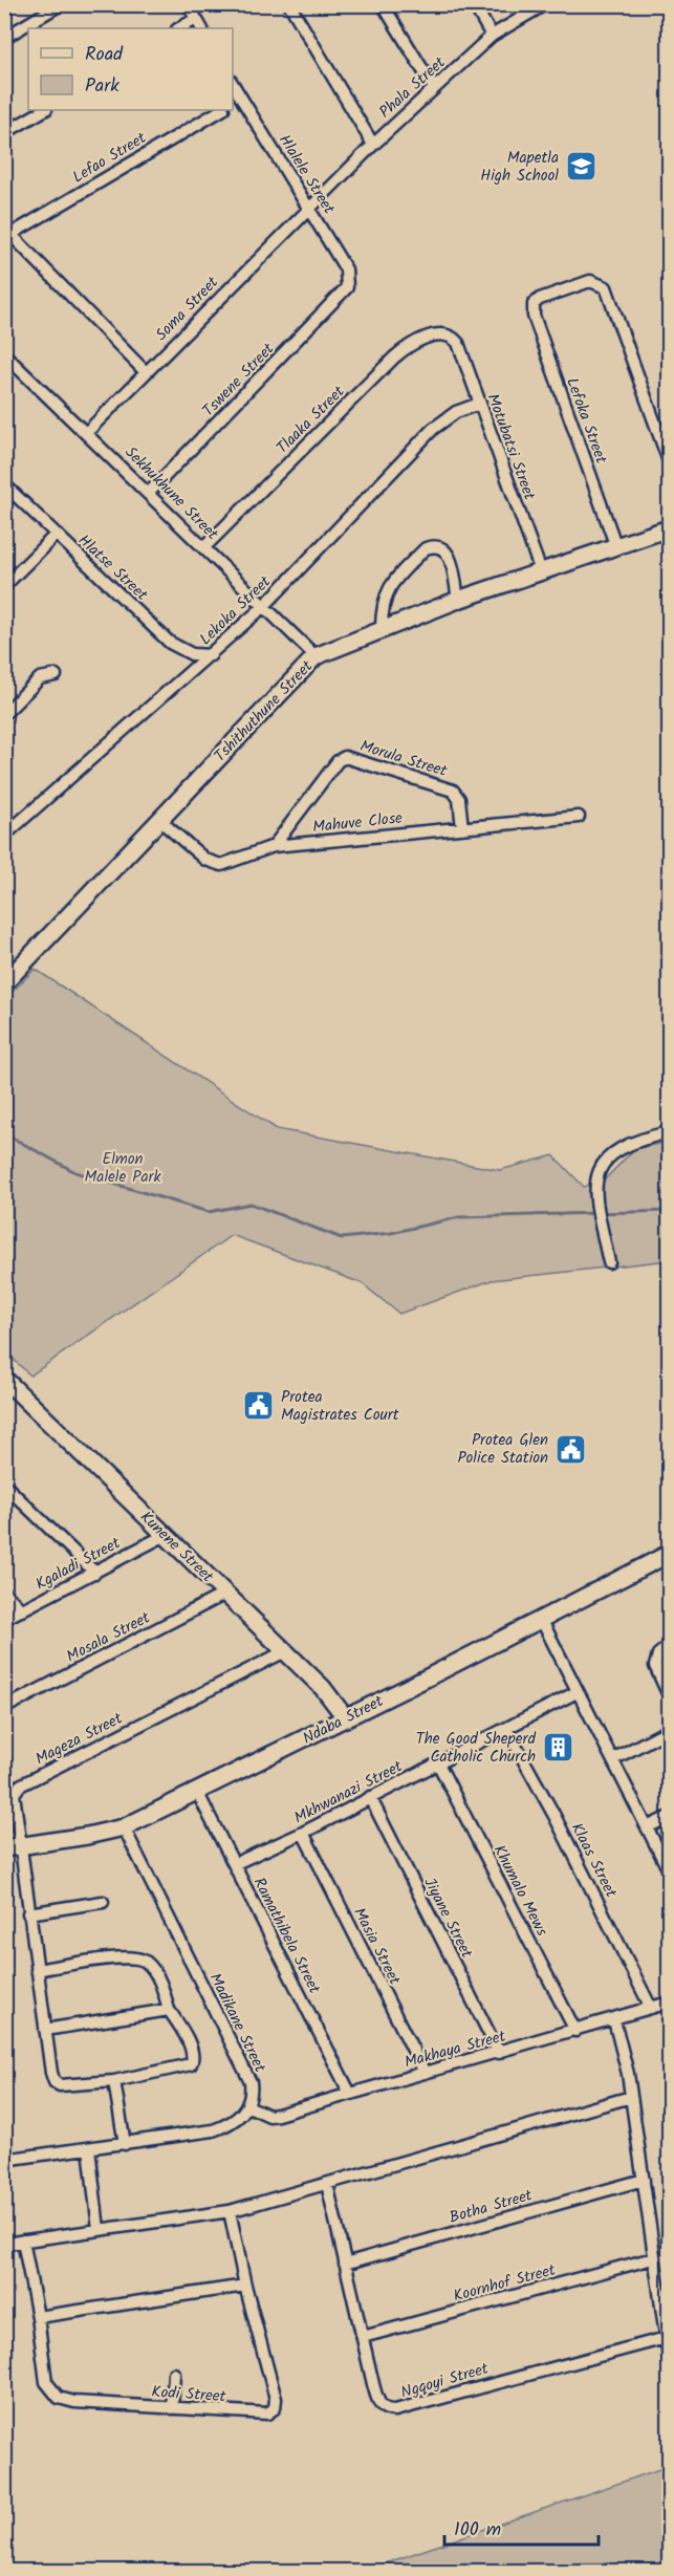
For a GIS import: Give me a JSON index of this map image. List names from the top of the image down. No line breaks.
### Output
{"streets":{"street":["Phala Street","Lefao Street","Hlalele Street","Soma Street","Tswene Street","Tlaaka Street","Lefoka Street","Motubatsi Street","Sekhukhune Street","Hlatse Street","Lekoka Street","Tshithuthune Street","Morula Street","Mahuve Close","Kunene Street","Kgaladi Street","Mosala Street","Ndaba Street","Mageza Street","Mkhwanazi Street","Klaas Street","Khumalo Mews","Jiyane Street","Ramathibela Street","Masia Street","Madikane Street","Makhaya Street","Botha Street","Koornhof Street","Ngqoyi Street","Kodi Street"]},"crossings":[["Phala Street","Hlalele Street"],["Phala Street","Soma Street"],["Lefao Street","Soma Street"],["Hlalele Street","Soma Street"],["Hlalele Street","Tswene Street"],["Soma Street","Sekhukhune Street"],["Tswene Street","Sekhukhune Street"],["Tlaaka Street","Motubatsi Street"],["Tlaaka Street","Sekhukhune Street"],["Lefoka Street","Tshithuthune Street"],["Motubatsi Street","Lekoka Street"],["Motubatsi Street","Tshithuthune Street"],["Sekhukhune Street","Lekoka Street"],["Sekhukhune Street","Tshithuthune Street"],["Hlatse Street","Lekoka Street"],["Tshithuthune Street","Mahuve Close"],["Morula Street","Mahuve Close"],["Kunene Street","Kgaladi Street"],["Kunene Street","Mosala Street"],["Kunene Street","Ndaba Street"],["Kunene Street","Mageza Street"],["Ndaba Street","Mageza Street"],["Ndaba Street","Ramathibela Street"],["Ndaba Street","Madikane Street"],["Mkhwanazi Street","Klaas Street"],["Mkhwanazi Street","Khumalo Mews"],["Mkhwanazi Street","Jiyane Street"],["Mkhwanazi Street","Ramathibela Street"],["Mkhwanazi Street","Masia Street"],["Klaas Street","Makhaya Street"],["Khumalo Mews","Makhaya Street"],["Jiyane Street","Makhaya Street"],["Ramathibela Street","Makhaya Street"],["Masia Street","Makhaya Street"],["Madikane Street","Makhaya Street"],["Botha Street","Ngqoyi Street"],["Koornhof Street","Ngqoyi Street"]],"parks":["Elmon Malele Park"],"places":{"school or university":["Mapetla High School"],"public building":["Protea Magistrates Court","Protea Glen Police Station"],"building":["The Good Sheperd Catholic Church"]},"legend":["Road","Park"],"scale_bar":"100 m"}
